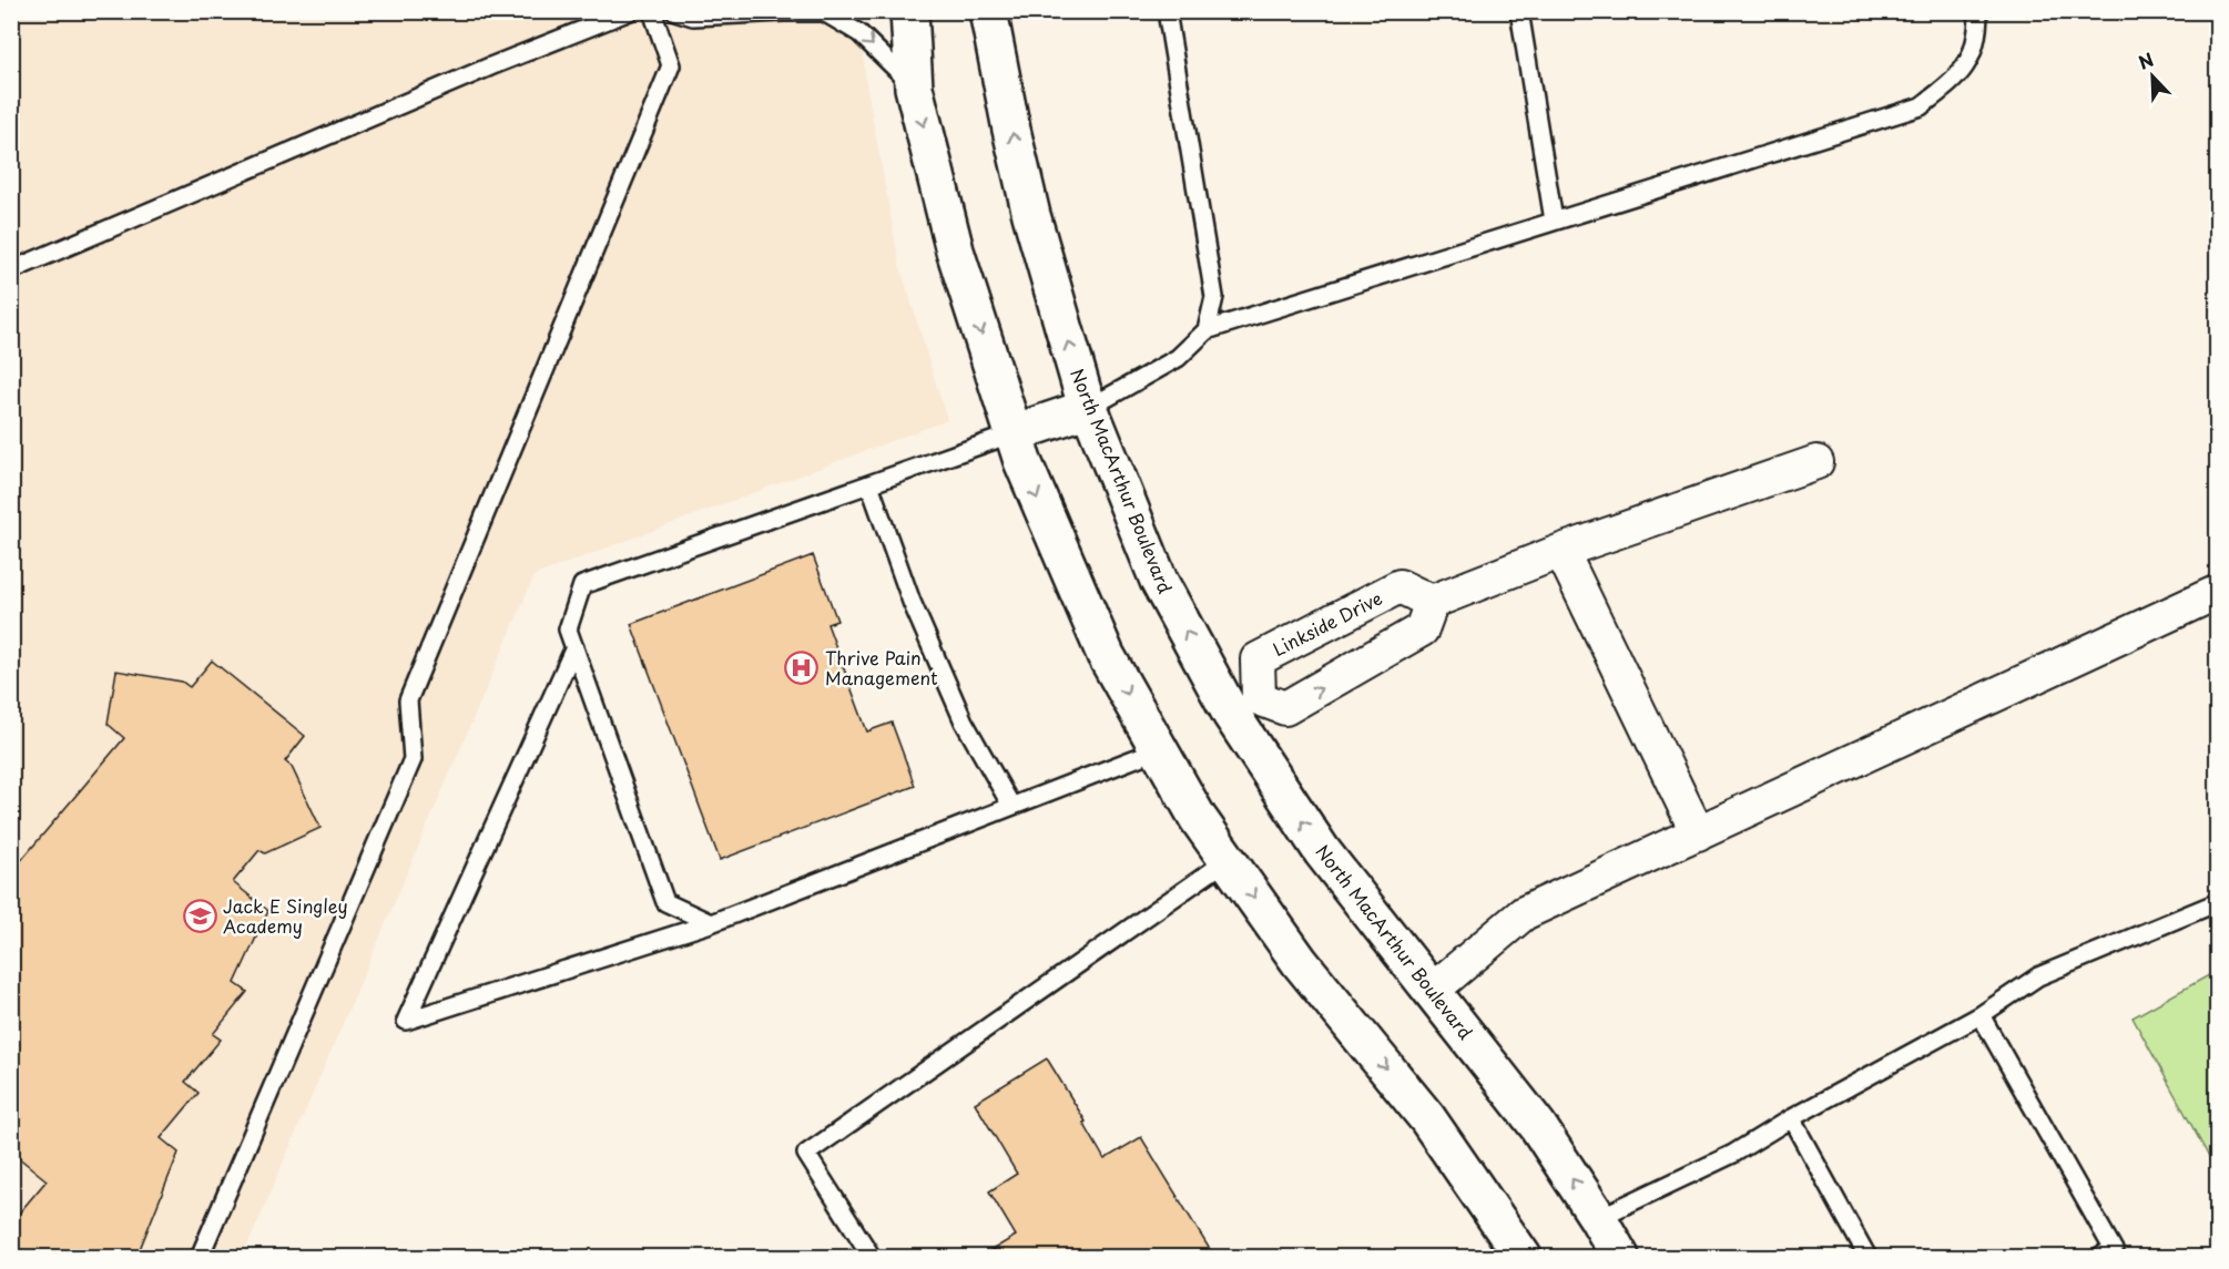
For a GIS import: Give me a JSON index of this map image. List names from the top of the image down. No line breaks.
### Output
{"streets":{"main road":["North MacArthur Boulevard"],"street":["Linkside Drive"]},"crossings":[["North MacArthur Boulevard","Linkside Drive"]],"places":{"hospital":["Thrive Pain Management"],"school or university":["Jack E Singley Academy"]},"north":"top left"}
